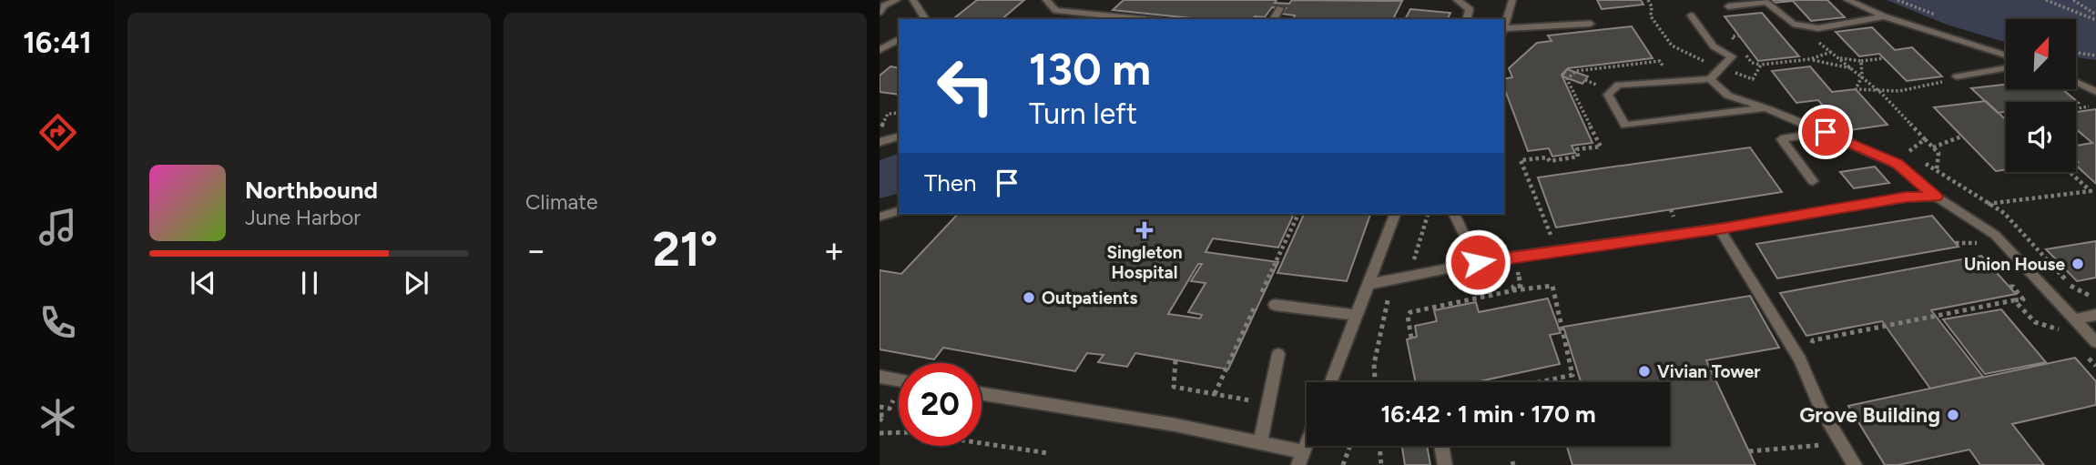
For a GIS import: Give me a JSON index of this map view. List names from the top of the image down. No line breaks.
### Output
{"places":{"health":["Singleton Hospital"],"other":["Union House","Outpatients","Vivian Tower","Grove Building"]},"north":"top right","page":{"tabs":"16:41","tile":"Climate","turn":["130 m","Turn left"],"then":"Then","song":["Northbound","June Harbor"],"heat":["−","21°","+"],"limit":"20","trip":"16:42 · 1 min · 170 m"}}
